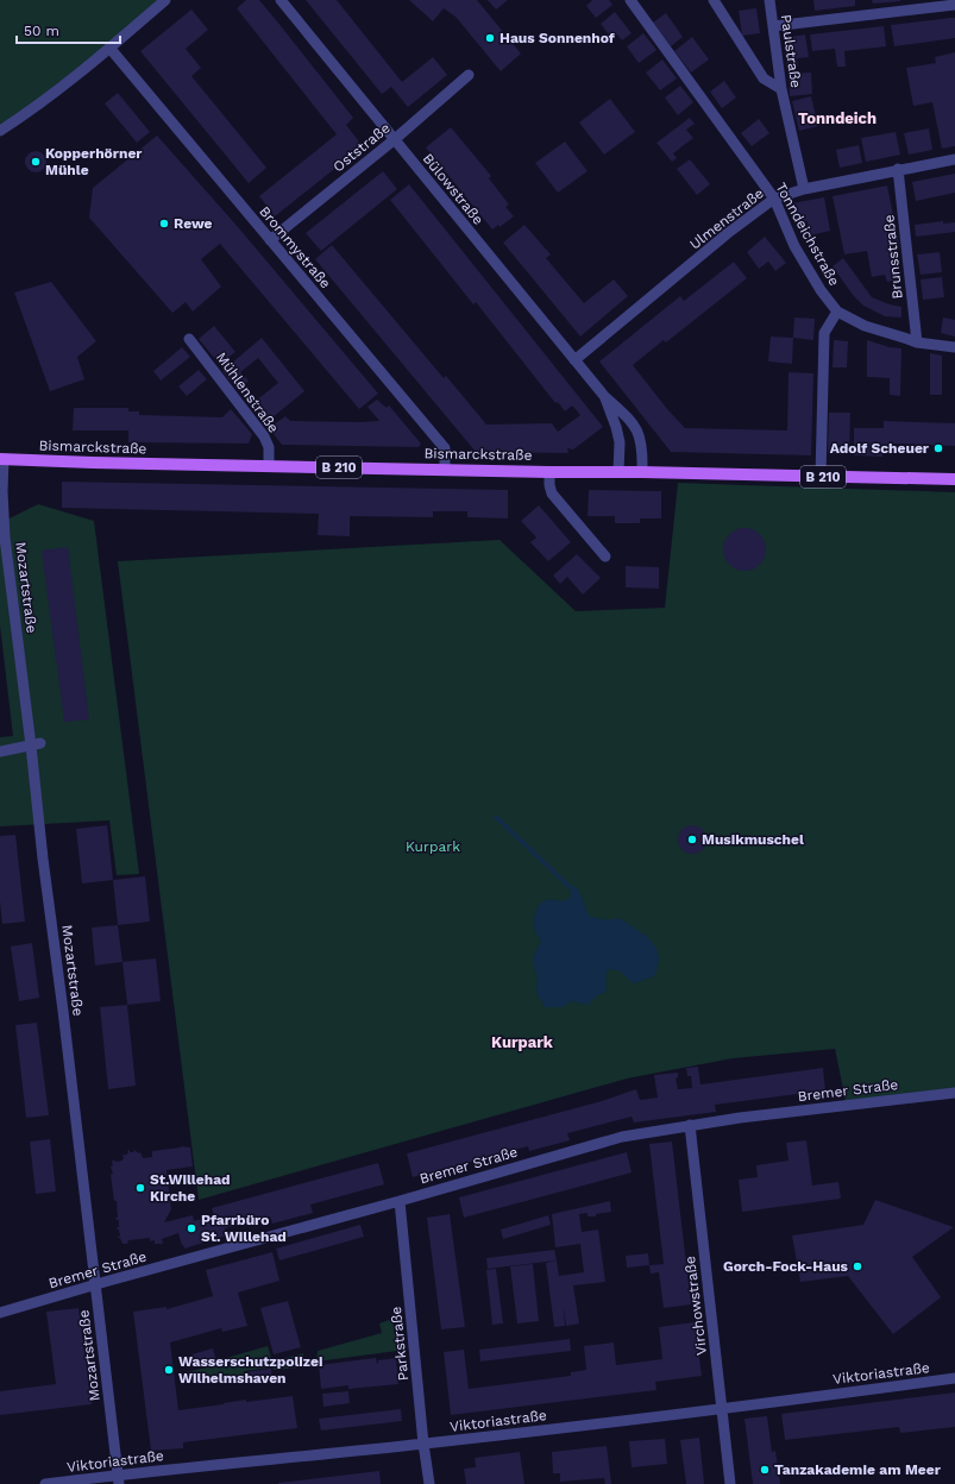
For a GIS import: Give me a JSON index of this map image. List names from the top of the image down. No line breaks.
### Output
{"streets":{"main road":["Bismarckstraße","B 210"],"street":["Paulstraße","Oststraße","Bülowstraße","Ulmenstraße","Tonndeichstraße","Brommystraße","Brunsstraße","Mühlenstraße","Mozartstraße","Bremer Straße","Virchowstraße","Parkstraße","Viktoriastraße"]},"crossings":[["Paulstraße","Ulmenstraße"],["Oststraße","Bülowstraße"],["Oststraße","Brommystraße"],["Bülowstraße","Ulmenstraße"],["Bülowstraße","Bismarckstraße"],["Ulmenstraße","Tonndeichstraße"],["Ulmenstraße","Brunsstraße"],["Tonndeichstraße","Brunsstraße"],["Brommystraße","Bismarckstraße"],["Mühlenstraße","Bismarckstraße"],["Bismarckstraße","Mozartstraße"],["Mozartstraße","Bremer Straße"],["Mozartstraße","Viktoriastraße"],["Bremer Straße","Virchowstraße"],["Bremer Straße","Parkstraße"],["Virchowstraße","Viktoriastraße"],["Parkstraße","Viktoriastraße"]],"districts":["Tonndeich","Kurpark"],"parks":["Kurpark"],"places":["Haus Sonnenhof","Kopperhörner Mühle","Rewe","Adolf Scheuer","Musikmuschel","St.Willehad Kirche","Pfarrbüro St. Willehad","Gorch-Fock-Haus","Wasserschutzpolizei Wilhelmshaven","Tanzakademie am Meer"],"scale_bar":"50 m"}
